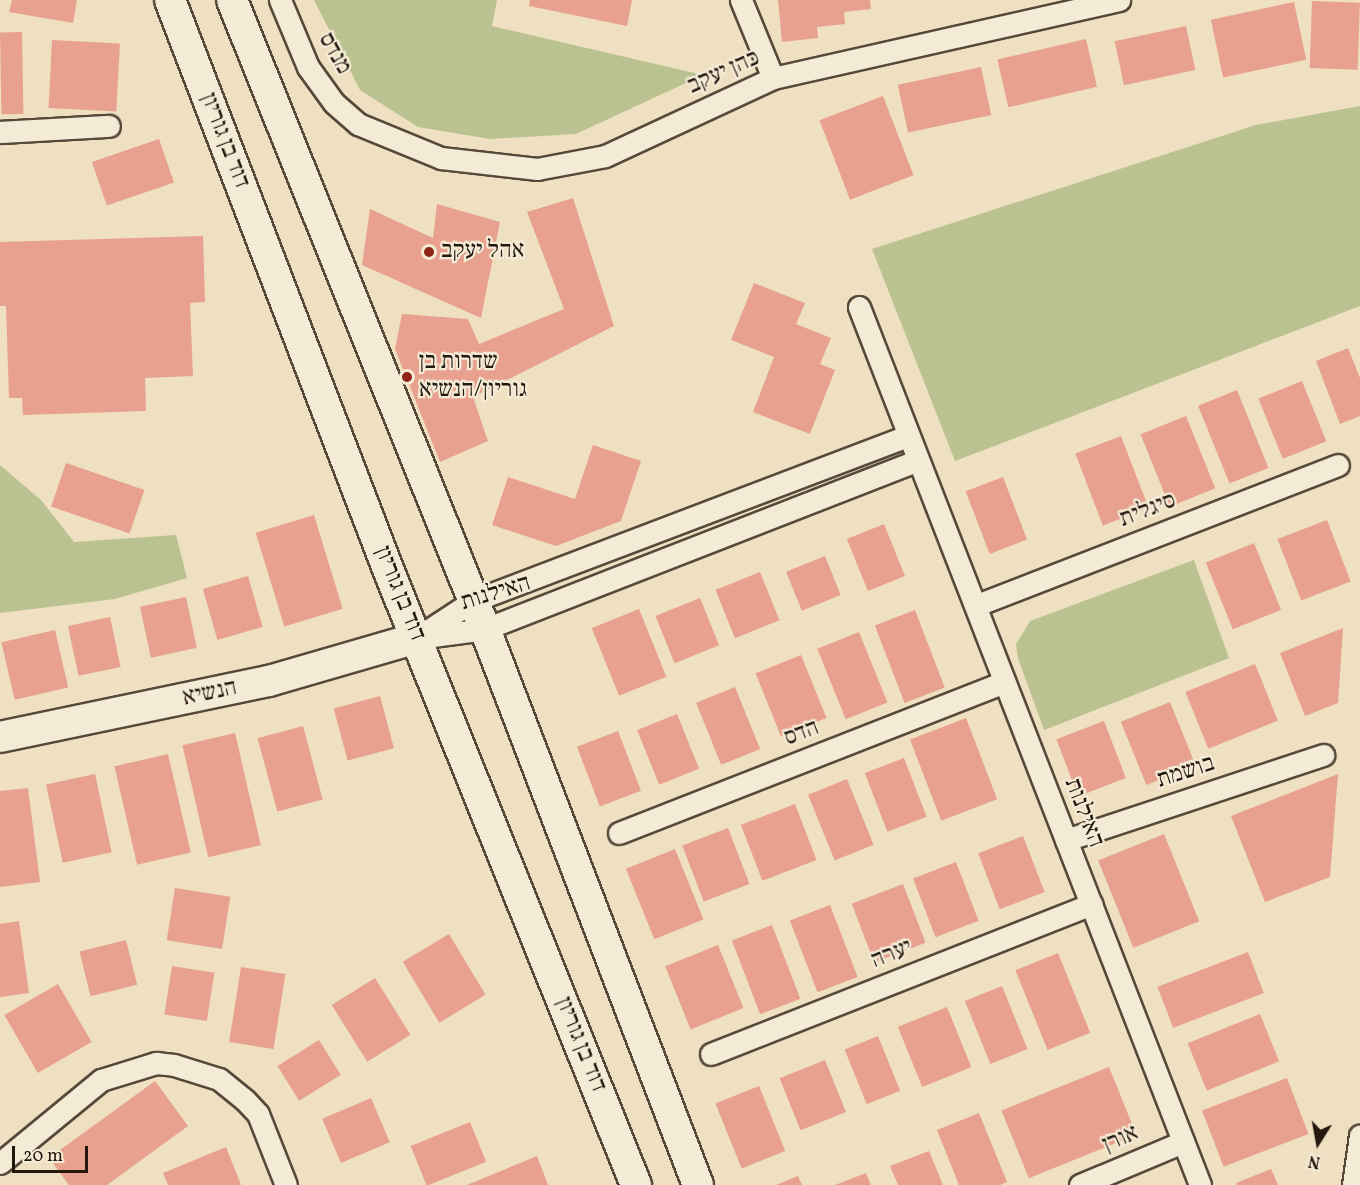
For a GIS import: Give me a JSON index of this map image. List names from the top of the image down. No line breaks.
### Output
{"streets":{"main road":["דוד בן גוריון","הנשיא"],"street":["מנדס","כהן יעקב","סיגלית","האילנות","הדס","בושמת","יערה","אורן"]},"crossings":[["מנדס","כהן יעקב"],["דוד בן גוריון","האילנות"],["דוד בן גוריון","הנשיא"],["סיגלית","האילנות"],["האילנות","הנשיא"],["האילנות","הדס"],["האילנות","בושמת"],["האילנות","יערה"],["האילנות","אורן"]],"places":["אהל יעקב","שדרות בן גוריון/הנשיא"],"scale_bar":"20 m","north":"bottom"}
